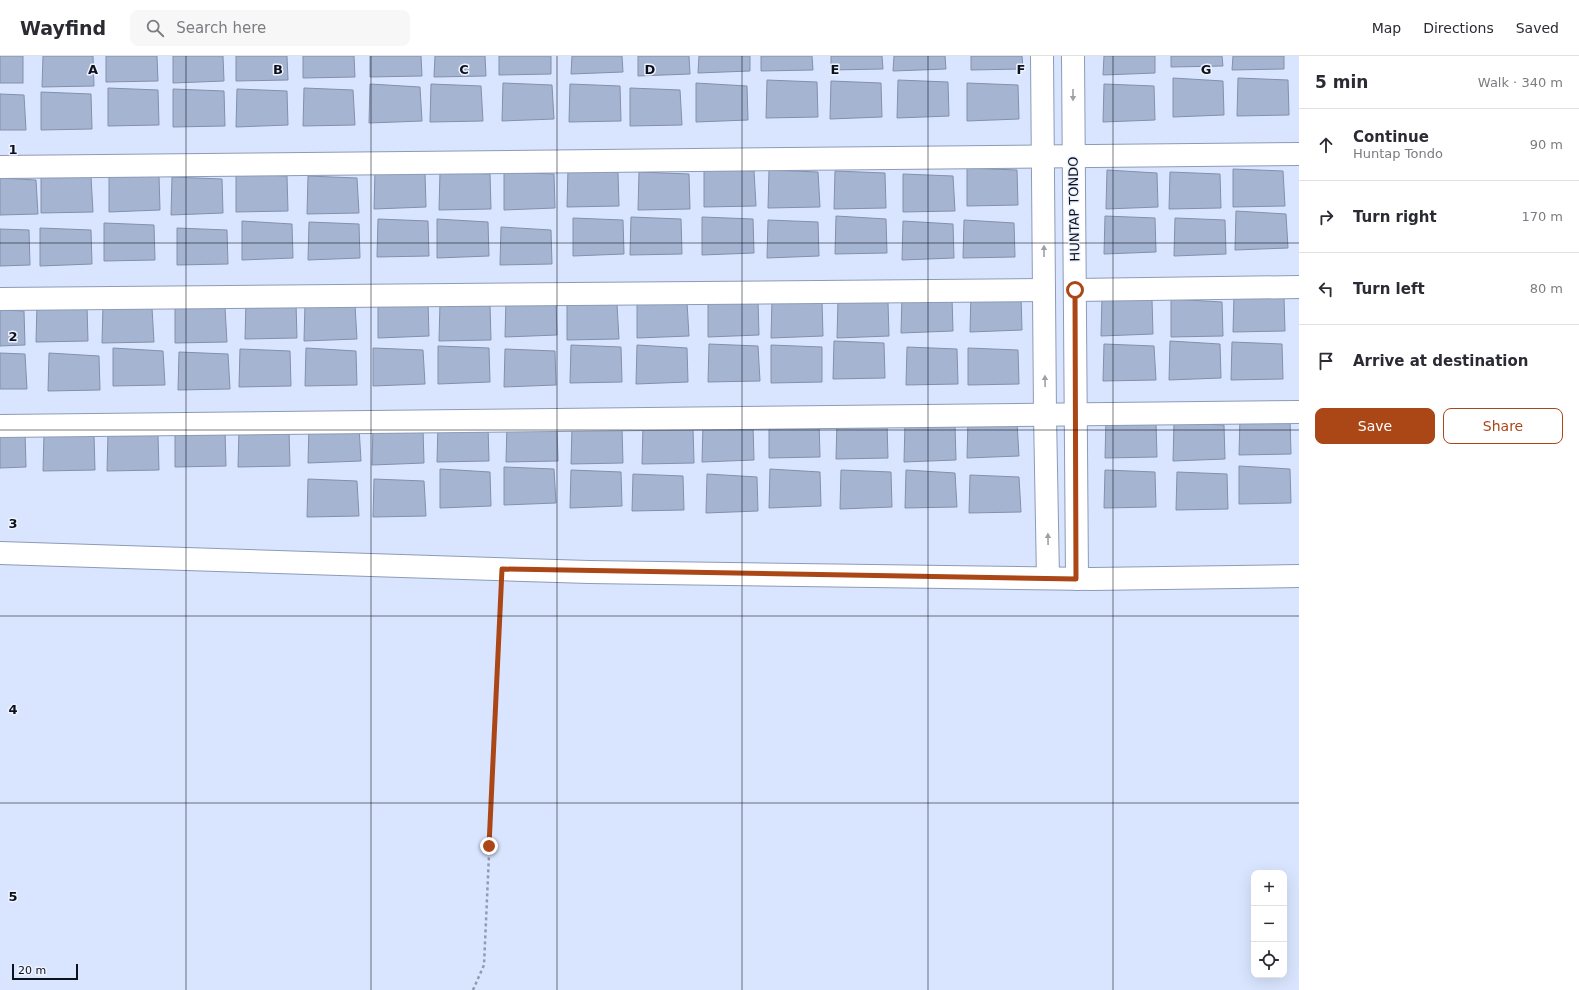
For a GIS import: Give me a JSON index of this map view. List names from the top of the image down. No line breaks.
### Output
{"streets":{"street":["HUNTAP TONDO"]},"scale_bar":"20 m","page":{"header":"Wayfind","search":"Search here","nav":["Map","Directions","Saved"],"heading":["5 min","Walk · 340 m"],"list":[["Continue","Huntap Tondo","90 m"],["Turn right","170 m"],["Turn left","80 m"],"Arrive at destination"],"buttons":["Save","Share"],"map_buttons":["+","−"],"scale":"20 m"},"grid":{"columns":["A","B","C","D","E","F","G"],"rows":["1","2","3","4","5"]}}
